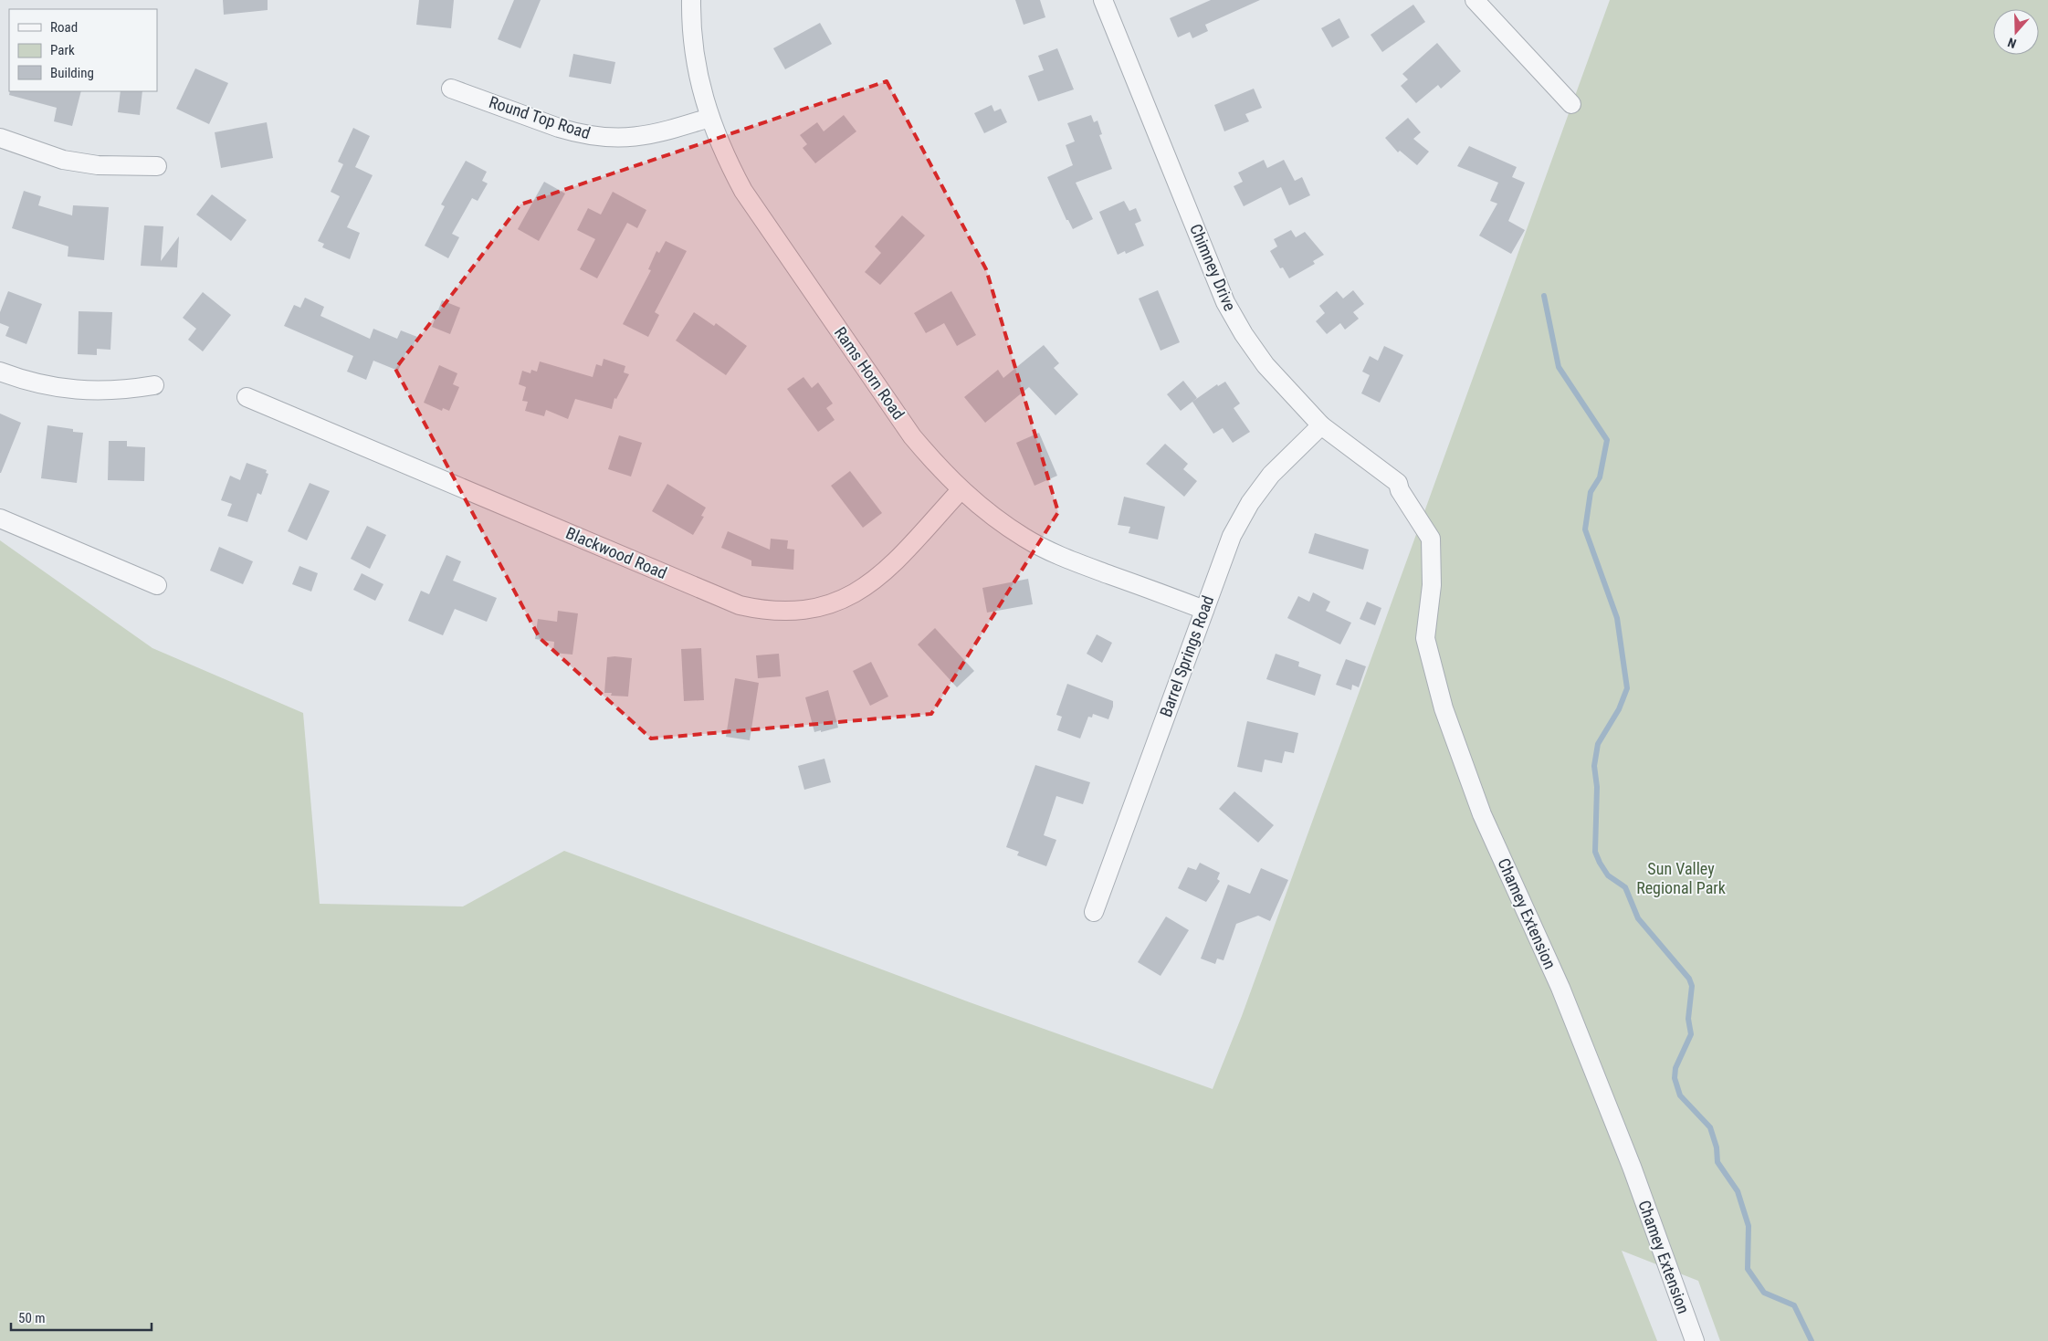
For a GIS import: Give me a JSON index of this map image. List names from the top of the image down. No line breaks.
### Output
{"streets":{"street":["Round Top Road","Chimney Drive","Rams Horn Road","Blackwood Road","Barrel Springs Road","Chamey Extension"]},"crossings":[["Round Top Road","Rams Horn Road"],["Chimney Drive","Barrel Springs Road"],["Chimney Drive","Chamey Extension"],["Rams Horn Road","Blackwood Road"],["Rams Horn Road","Barrel Springs Road"]],"parks":["Sun Valley Regional Park"],"legend":["Road","Park","Building"],"scale_bar":"50 m","north":"bottom"}
